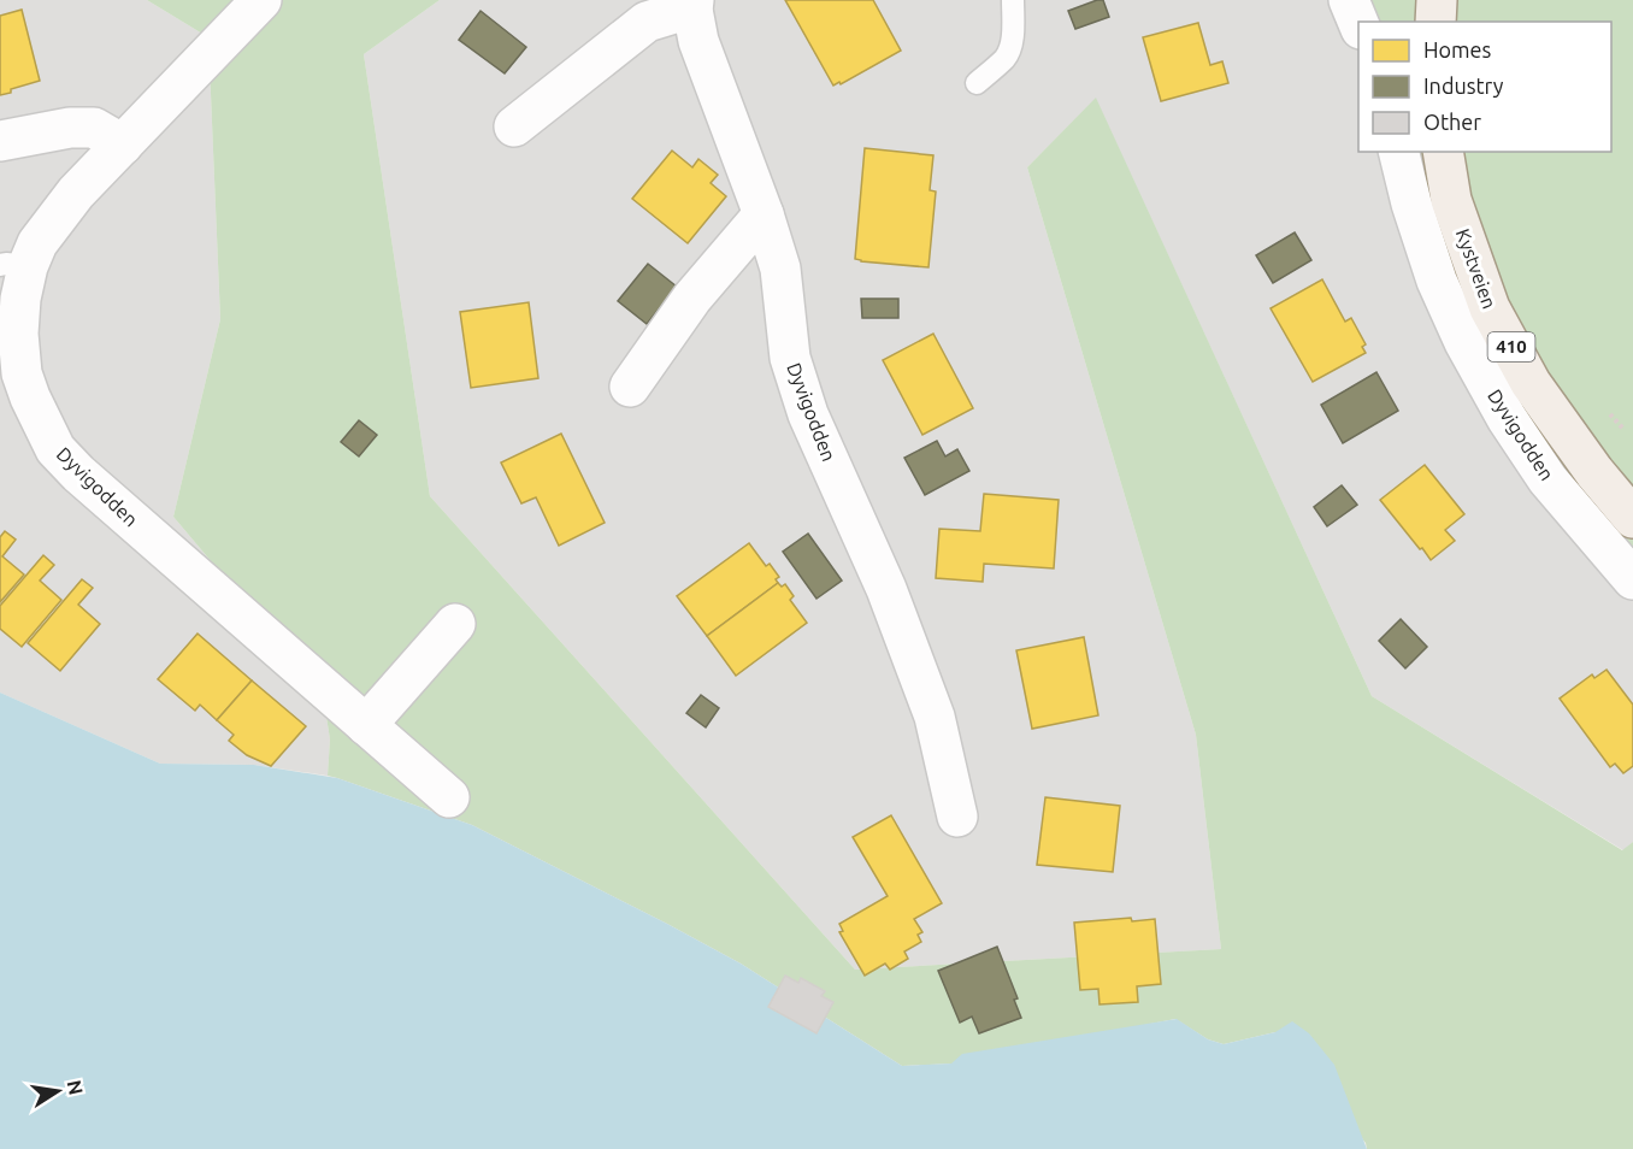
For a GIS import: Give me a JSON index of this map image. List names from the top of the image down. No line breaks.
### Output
{"streets":{"main road":["Kystveien","410"],"street":["Dyvigodden"]},"legend":["Homes","Industry","Other"],"north":"right"}
